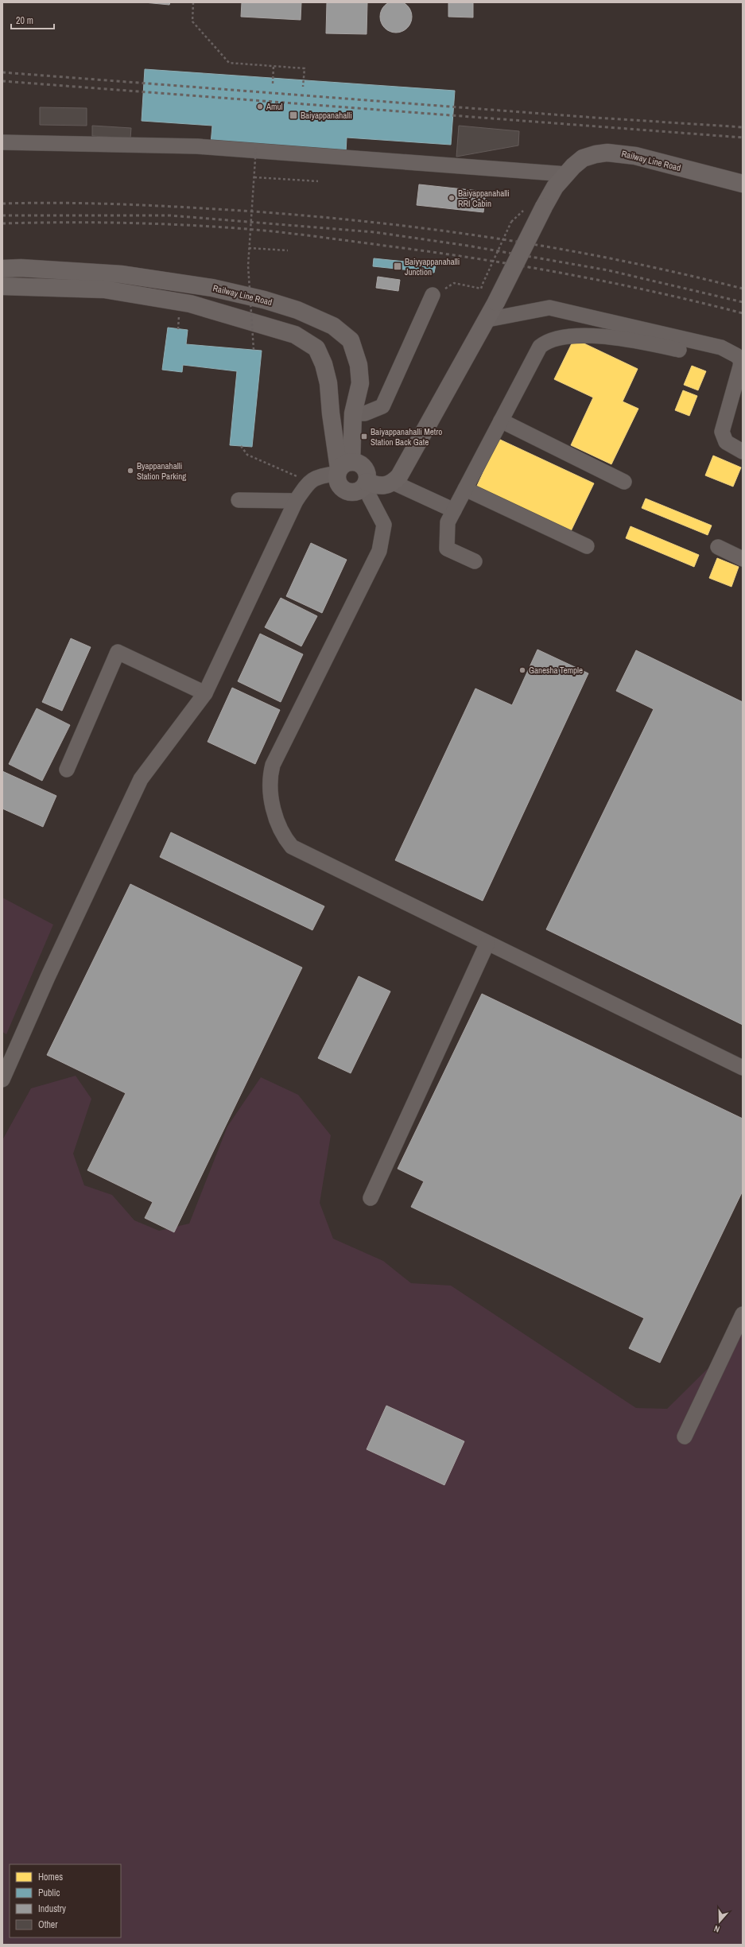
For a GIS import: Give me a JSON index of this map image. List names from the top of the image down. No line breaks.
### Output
{"streets":{"main road":["Railway Line Road"]},"places":{"other":["Amul","Baiyappanahalli RRI Cabin","Byappanahalli Station Parking","Ganesha Temple"],"transit":["Baiyappanahalli","Baiyyappanahalli Junction","Baiyappanahalli Metro Station Back Gate"]},"legend":["Homes","Public","Industry","Other"],"scale_bar":"20 m","north":"bottom"}
